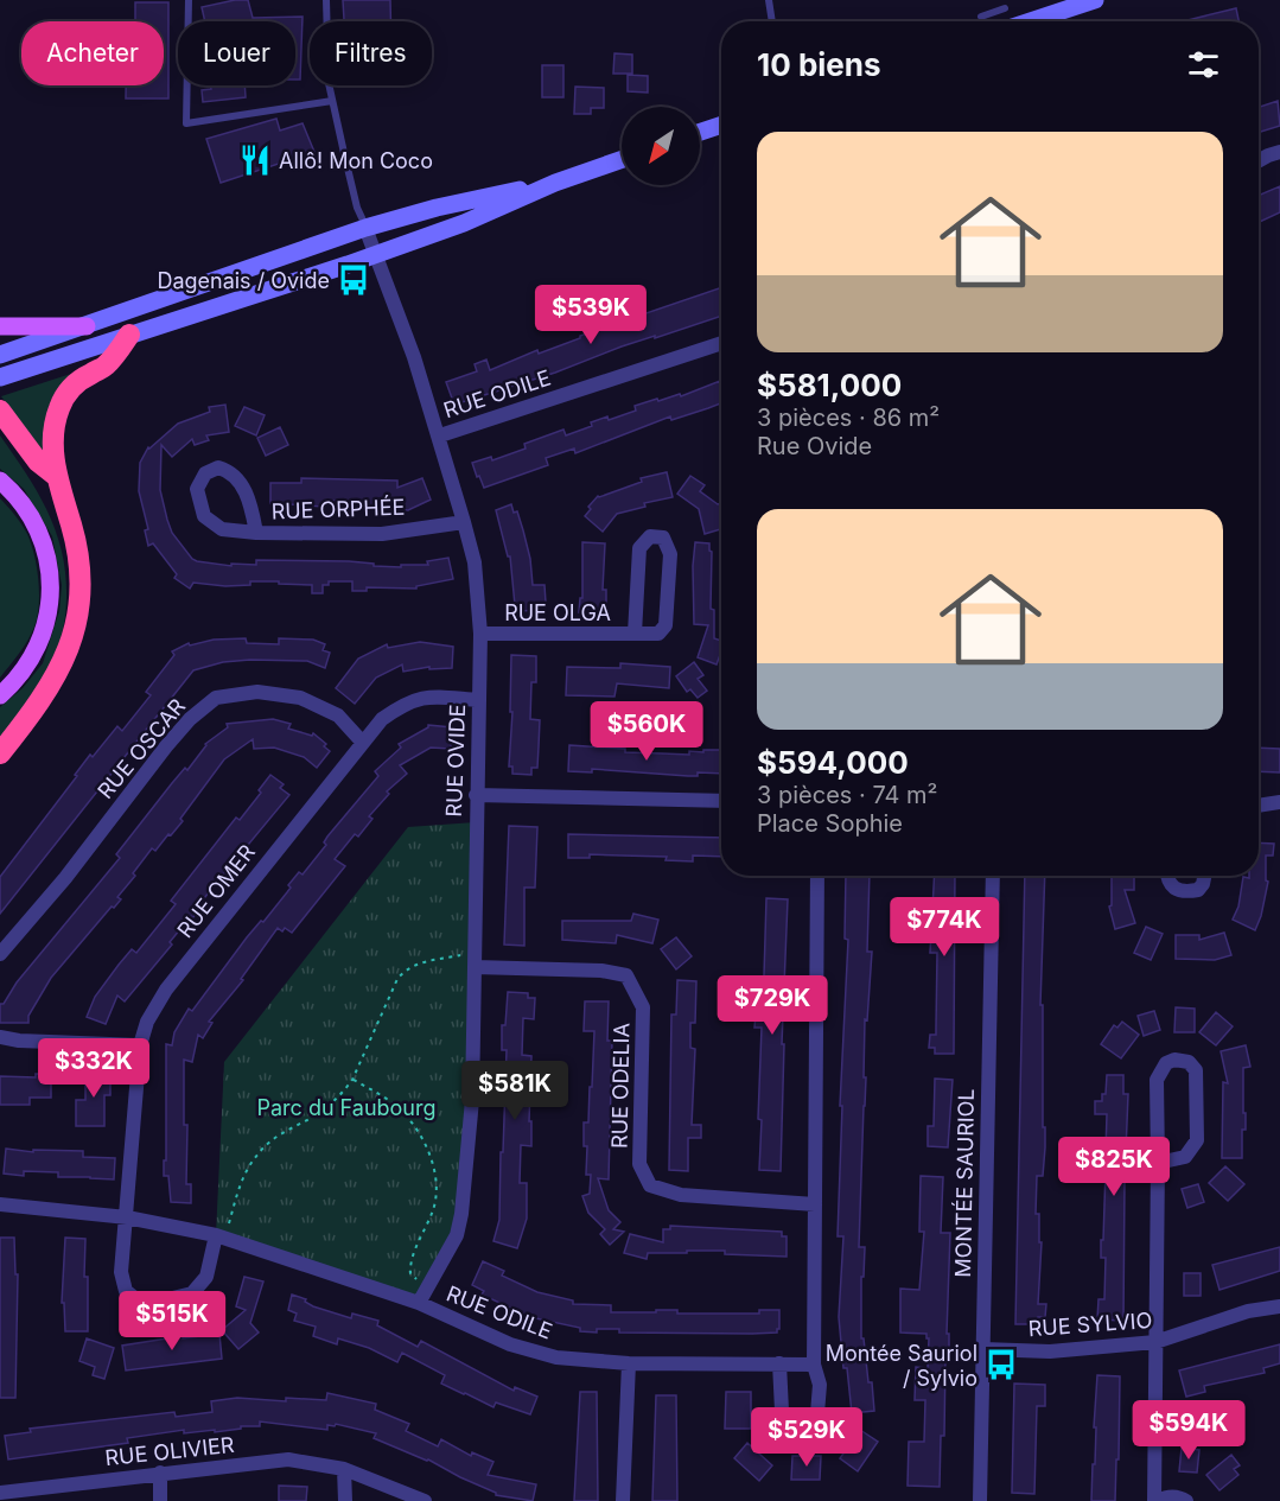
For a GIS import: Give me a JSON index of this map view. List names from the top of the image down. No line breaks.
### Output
{"streets":{"street":["RUE ODILE","RUE ORPHÉE","RUE OLGA","RUE OSCAR","RUE OVIDE","RUE OMER","RUE ODELIA","MONTÉE SAURIOL","RUE SYLVIO","RUE OLIVIER"]},"crossings":[["RUE ODILE","RUE OVIDE"],["RUE ODILE","RUE OMER"],["RUE ORPHÉE","RUE OVIDE"],["RUE OLGA","RUE OVIDE"],["RUE OSCAR","RUE OMER"],["RUE OVIDE","RUE OMER"],["RUE OVIDE","RUE ODELIA"],["MONTÉE SAURIOL","RUE SYLVIO"]],"parks":["Parc du Faubourg"],"places":{"restaurant":["Allô! Mon Coco"],"bus stop":["Dagenais / Ovide","Montée Sauriol / Sylvio"]},"north":"bottom left","page":{"chip":["Acheter","Louer","Filtres"],"heading":"10 biens","list":[{"name":"$581,000","note":"3 pièces · 86 m² · Rue Ovide"},{"name":"$594,000","note":"3 pièces · 74 m² · Place Sophie"}],"price":["$539K","$560K","$774K","$729K","$332K","$581K","$825K","$515K","$594K","$529K"]}}
